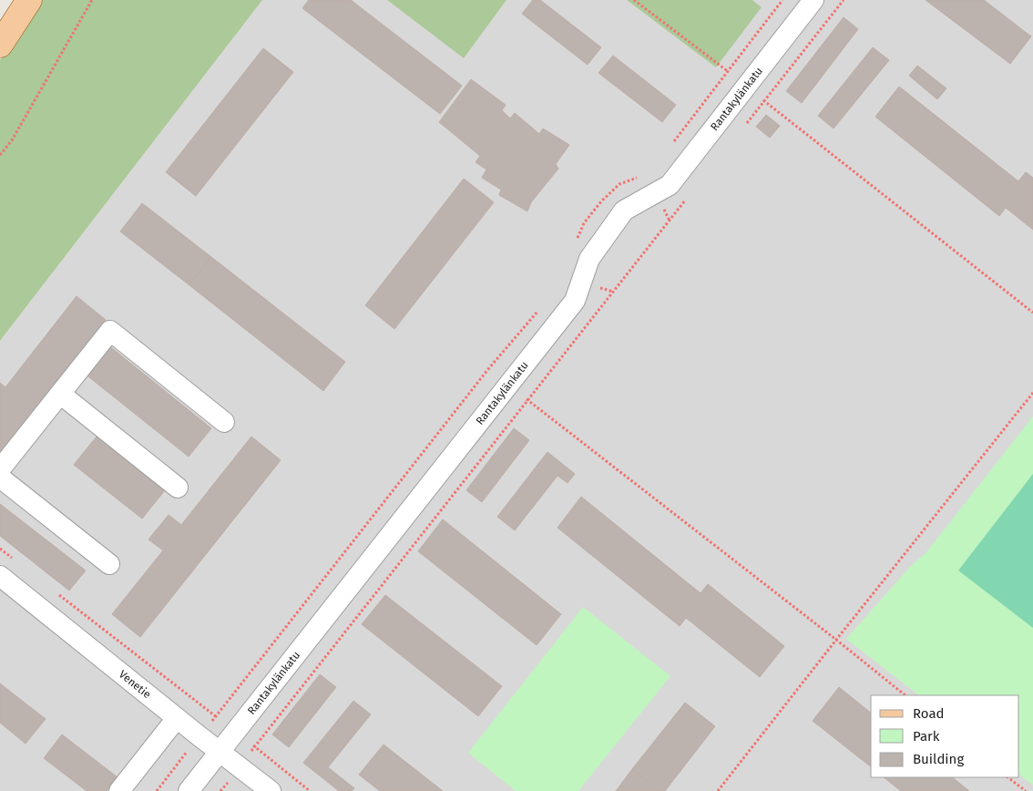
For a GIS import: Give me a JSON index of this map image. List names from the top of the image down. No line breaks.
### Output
{"streets":{"street":["Rantakylänkatu","Venetie"]},"crossings":[["Rantakylänkatu","Venetie"]],"legend":["Road","Park","Building"]}
